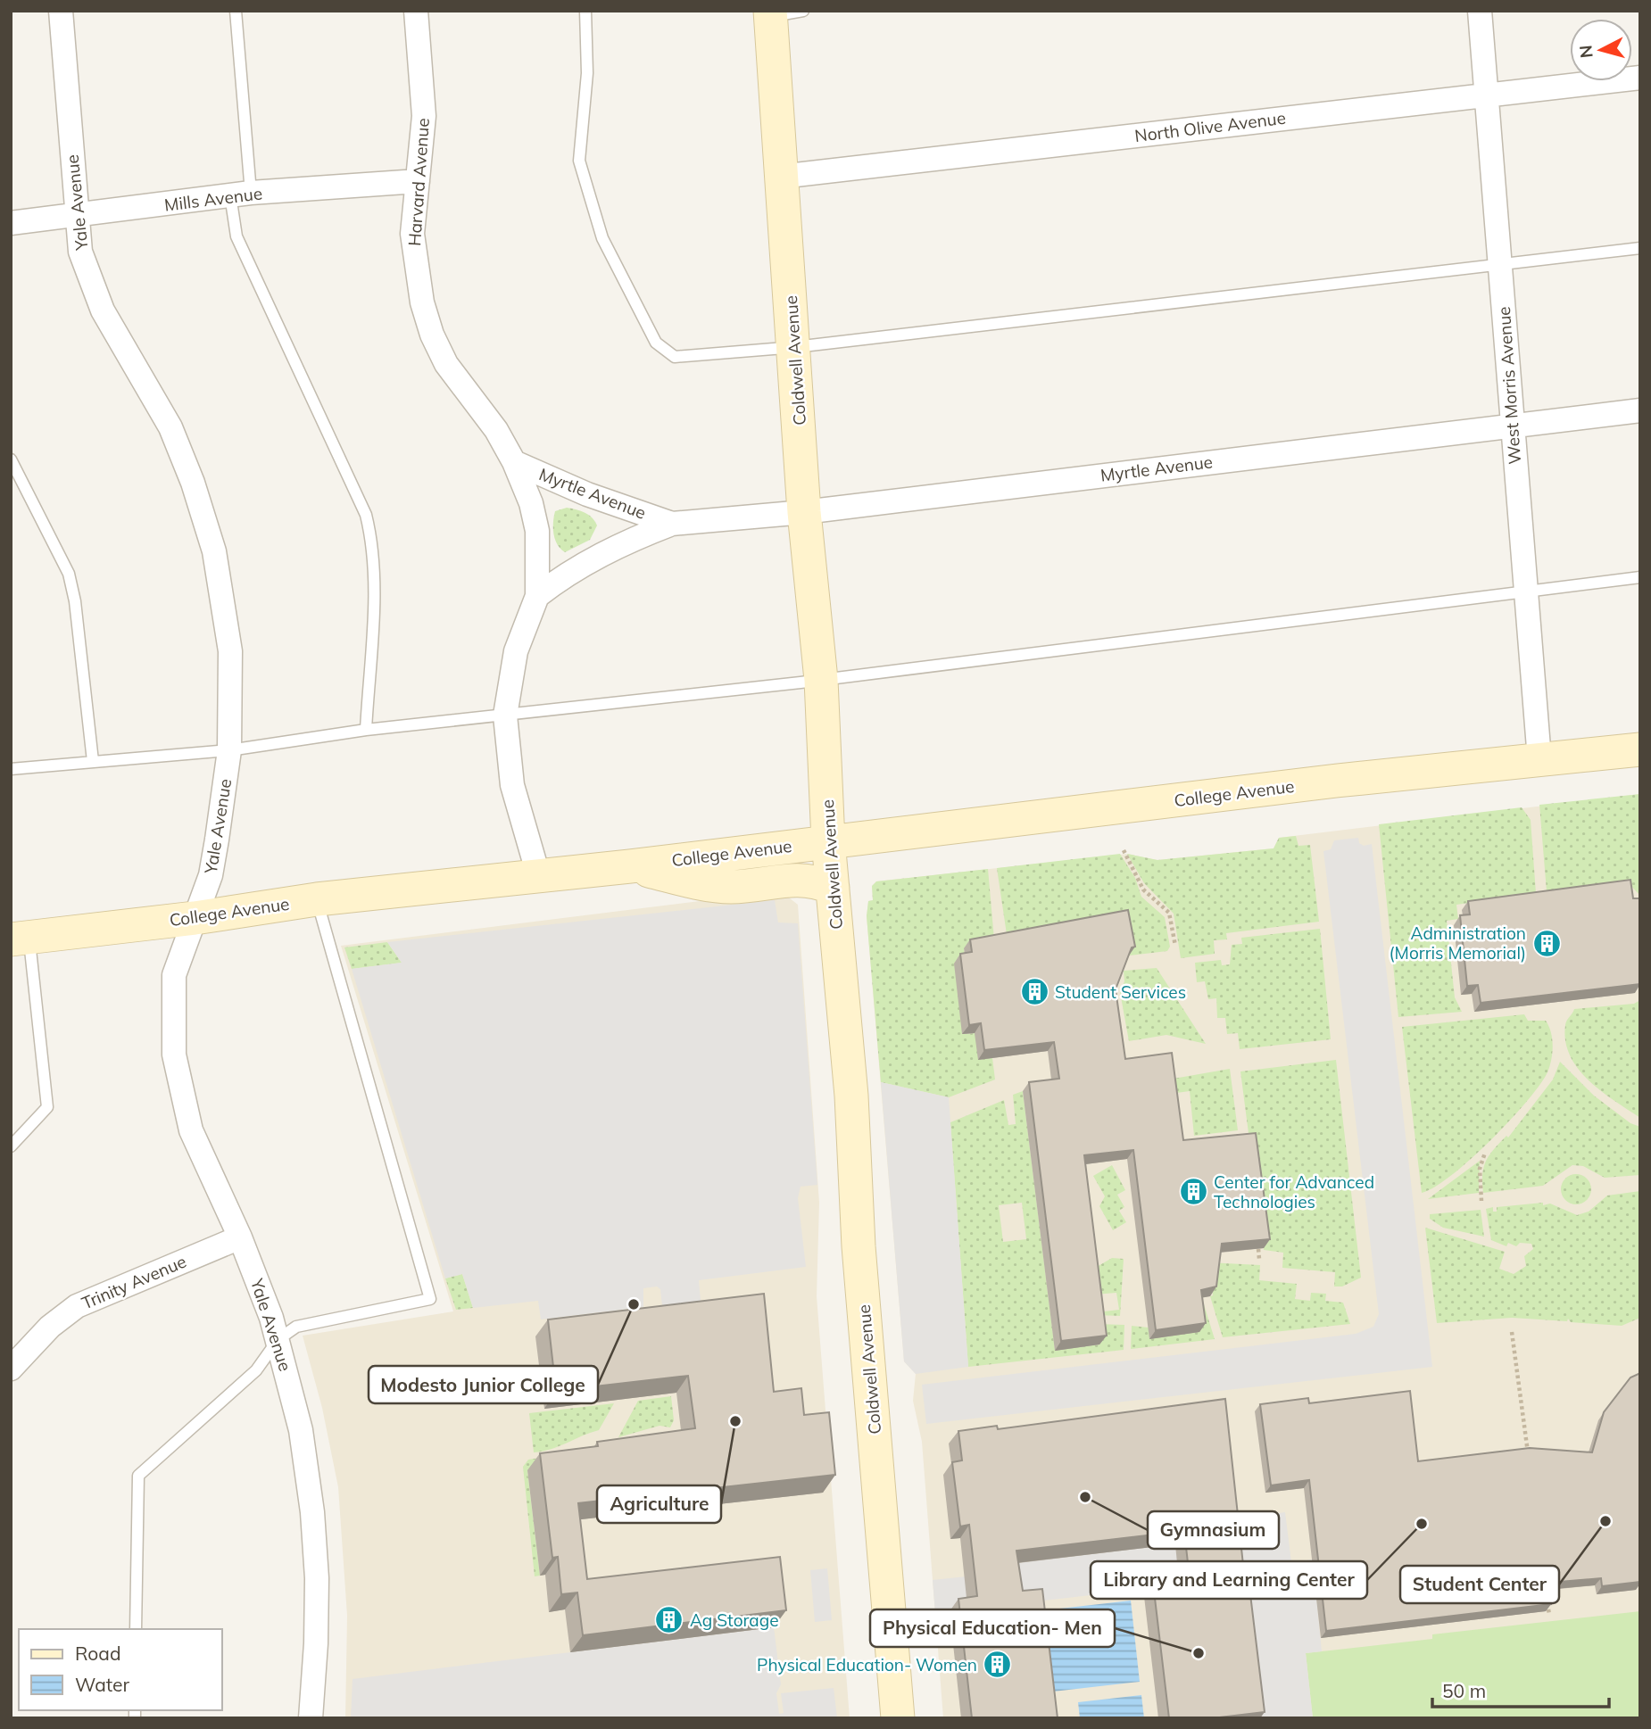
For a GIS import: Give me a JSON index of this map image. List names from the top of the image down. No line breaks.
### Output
{"streets":{"street":["North Olive Avenue","Harvard Avenue","Mills Avenue","Yale Avenue","Coldwell Avenue","West Morris Avenue","Myrtle Avenue","College Avenue","Trinity Avenue"]},"crossings":[["North Olive Avenue","Coldwell Avenue"],["North Olive Avenue","West Morris Avenue"],["Harvard Avenue","Mills Avenue"],["Harvard Avenue","Myrtle Avenue"],["Harvard Avenue","College Avenue"],["Mills Avenue","Yale Avenue"],["Yale Avenue","College Avenue"],["Yale Avenue","Trinity Avenue"],["Coldwell Avenue","Myrtle Avenue"],["Coldwell Avenue","College Avenue"],["West Morris Avenue","Myrtle Avenue"],["West Morris Avenue","College Avenue"]],"places":{"building":["Administration (Morris Memorial)","Student Services","Center for Advanced Technologies","Ag Storage","Physical Education- Women"],"other":["Modesto Junior College","Agriculture","Gymnasium","Student Center","Library and Learning Center","Physical Education- Men"]},"legend":["Road","Water"],"scale_bar":"50 m","north":"left"}
